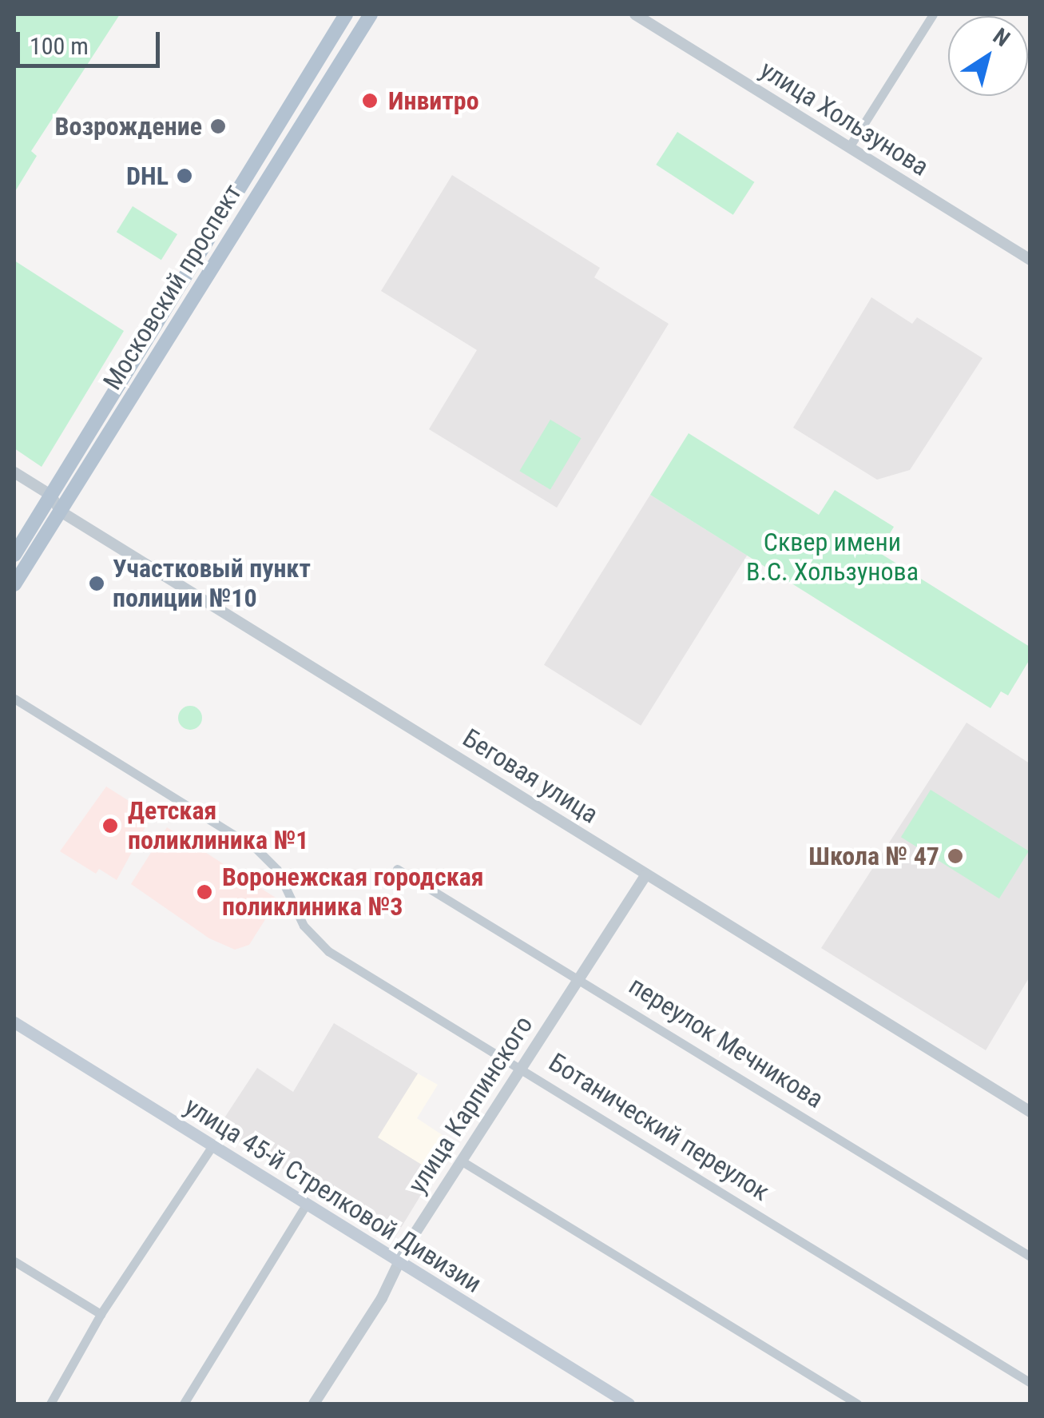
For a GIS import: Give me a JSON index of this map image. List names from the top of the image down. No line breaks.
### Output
{"streets":{"main road":["Московский проспект","улица 45-й Стрелковой Дивизии"],"street":["улица Хользунова","Беговая улица","переулок Мечникова","улица Карпинского","Ботанический переулок"]},"crossings":[["Московский проспект","Беговая улица"],["Беговая улица","улица Карпинского"],["переулок Мечникова","улица Карпинского"],["улица Карпинского","Ботанический переулок"],["улица Карпинского","улица 45-й Стрелковой Дивизии"]],"parks":["Сквер имени В.С. Хользунова"],"places":["Инвитро","Возрождение","DHL","Участковый пункт полиции №10","Детская поликлиника №1","Школа № 47","Воронежская городская поликлиника №3"],"scale_bar":"100 m","north":"top right"}
